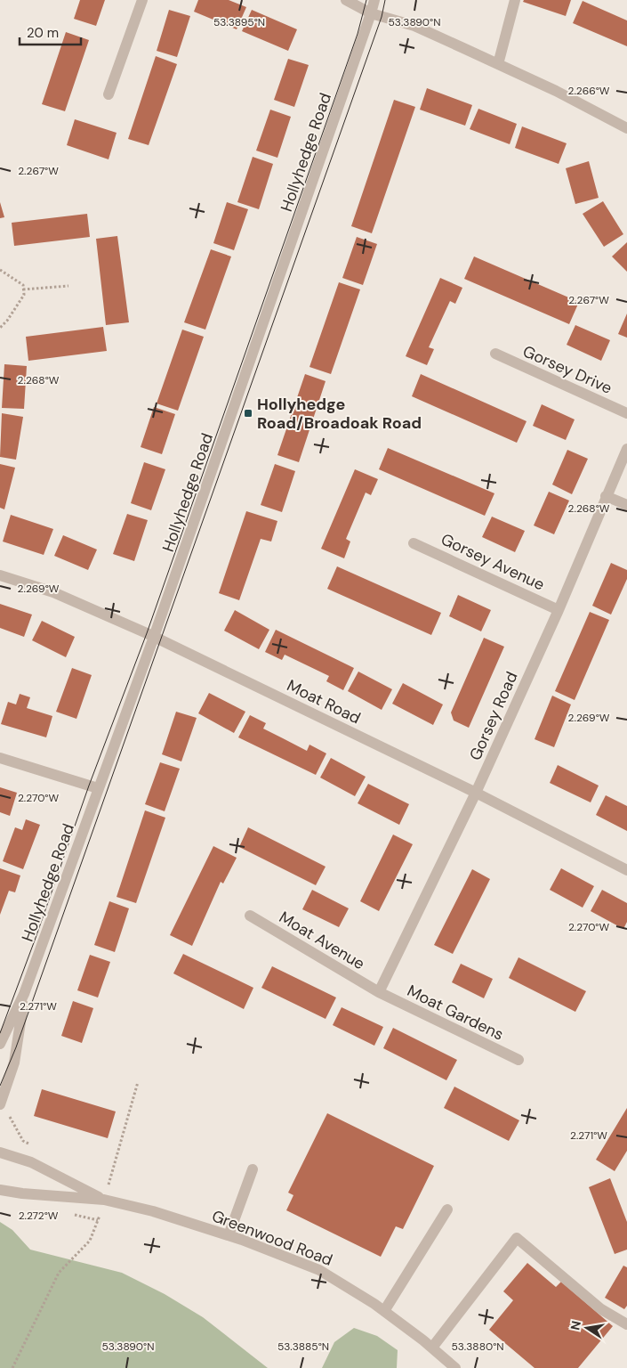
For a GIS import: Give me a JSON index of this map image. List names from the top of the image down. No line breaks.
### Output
{"streets":{"street":["Hollyhedge Road","Gorsey Drive","Gorsey Avenue","Moat Road","Gorsey Road","Moat Avenue","Moat Gardens","Greenwood Road"]},"crossings":[["Hollyhedge Road","Moat Road"],["Gorsey Avenue","Gorsey Road"],["Moat Road","Gorsey Road"],["Gorsey Road","Moat Avenue"],["Gorsey Road","Moat Gardens"],["Moat Avenue","Moat Gardens"]],"places":{"transit":["Hollyhedge Road/Broadoak Road"]},"scale_bar":"20 m","north":"left","coordinates":["53.3895°N","53.3890°N","2.266°W","2.267°W","2.268°W","2.269°W","2.270°W","2.271°W","2.272°W","53.3885°N","53.3880°N"]}
